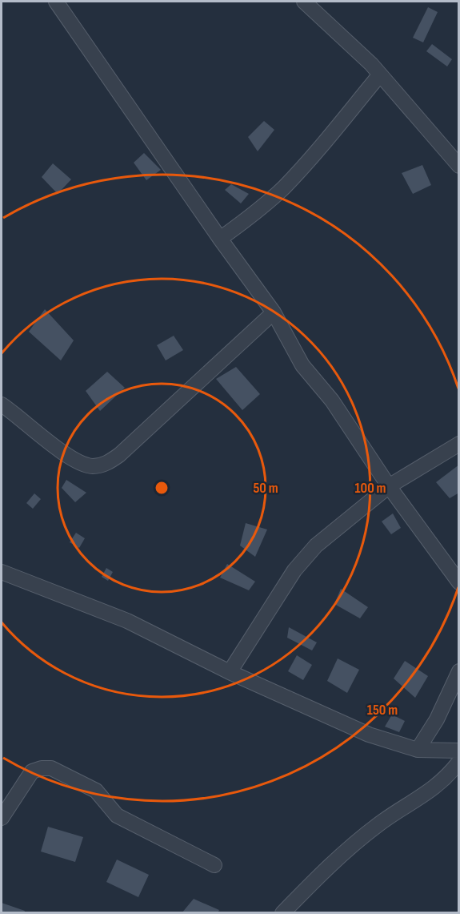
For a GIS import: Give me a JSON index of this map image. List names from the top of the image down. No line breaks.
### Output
{"rings":["50 m","100 m","150 m"]}
